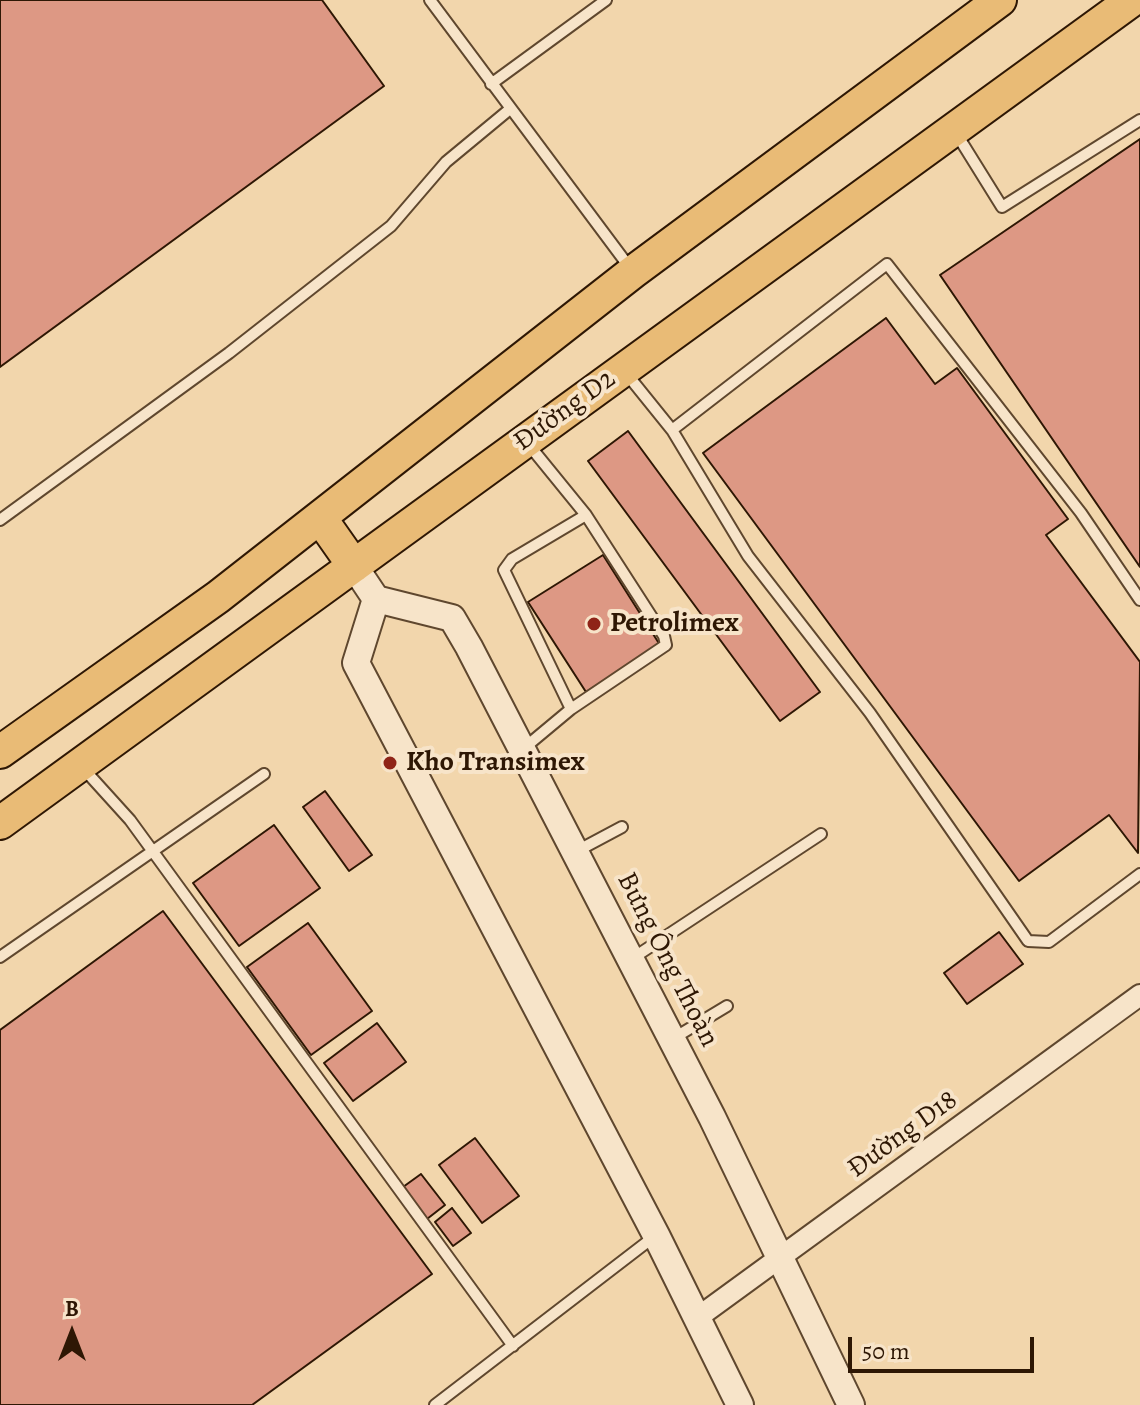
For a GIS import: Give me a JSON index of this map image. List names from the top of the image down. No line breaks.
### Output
{"streets":{"main road":["Đường D2"],"street":["Bưng Ông Thoàn","Đường D18"]},"crossings":[["Bưng Ông Thoàn","Đường D18"]],"places":["Petrolimex","Kho Transimex"],"scale_bar":"50 m","north":"top"}
